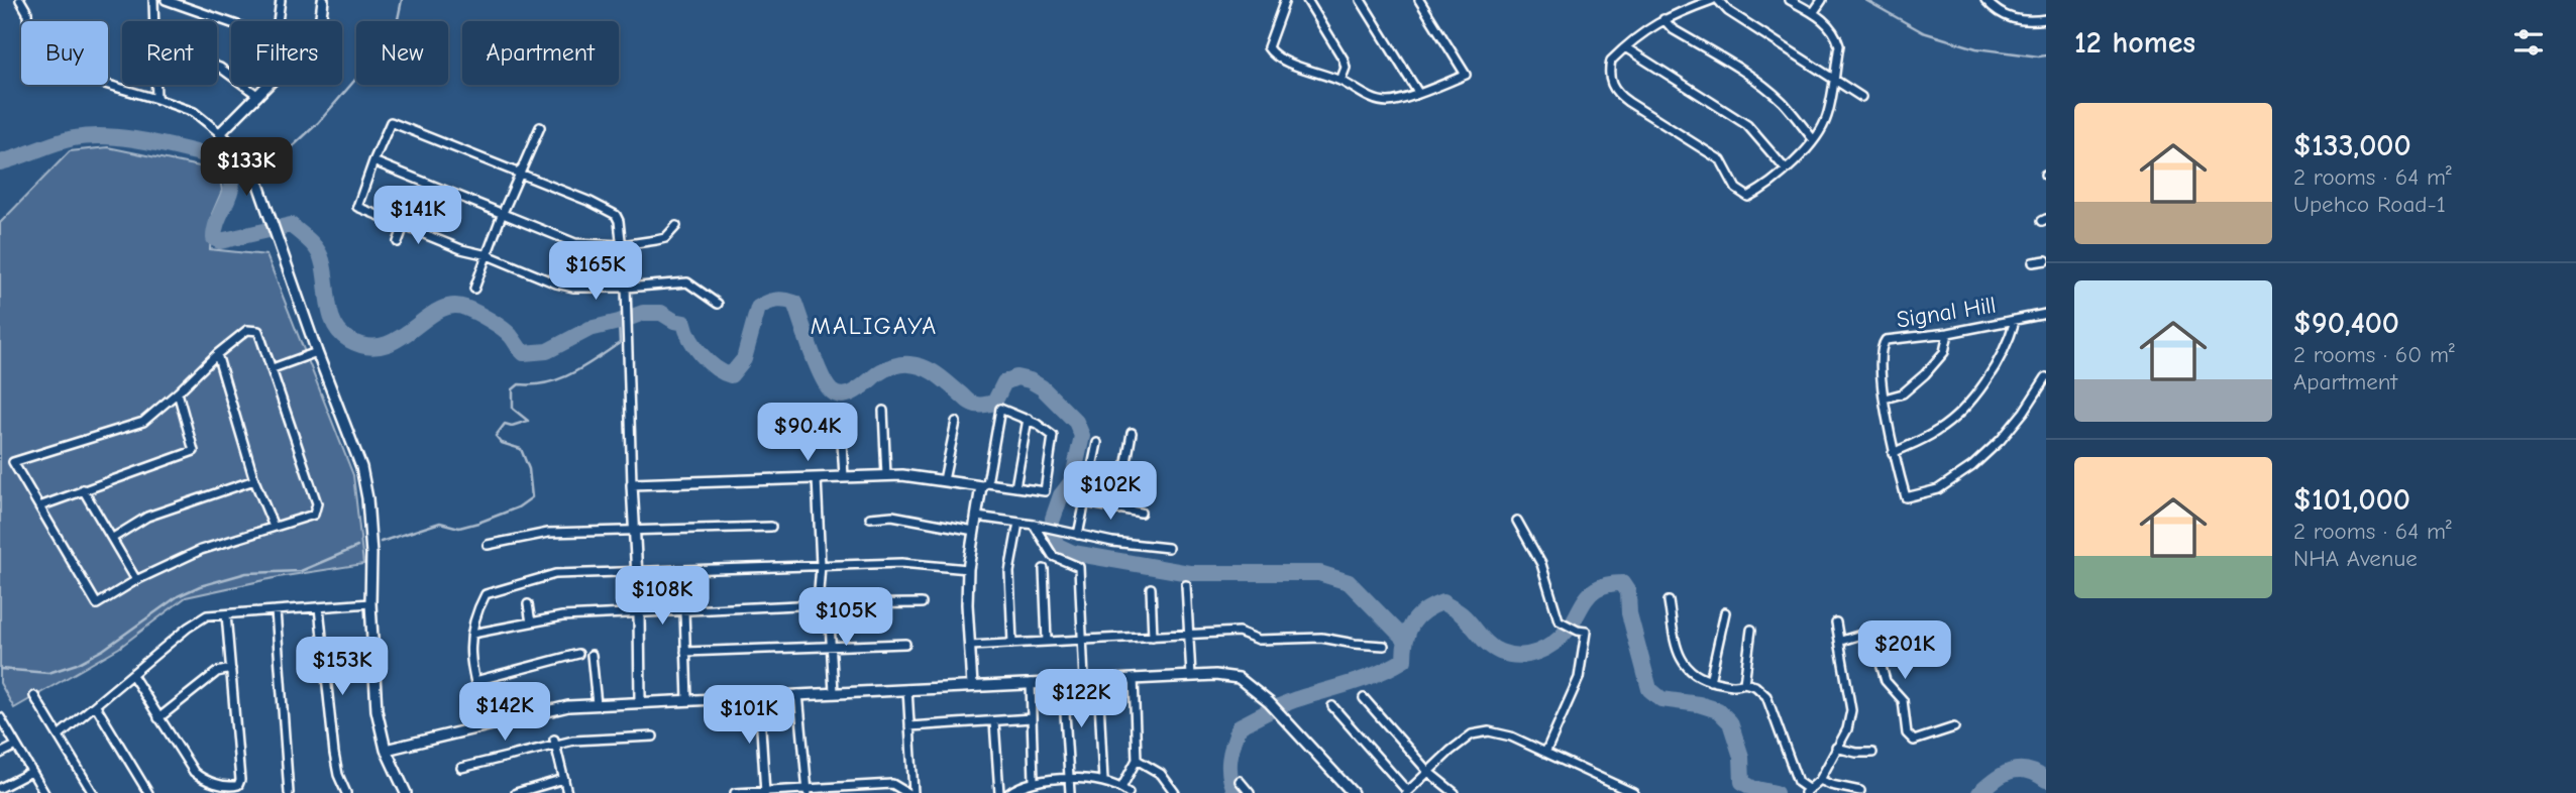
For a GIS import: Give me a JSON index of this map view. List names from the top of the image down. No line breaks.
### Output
{"streets":{"street":["Signal Hill"]},"districts":["MALIGAYA"],"page":{"heading":"12 homes","chip":["Buy","Rent","Filters","New","Apartment"],"list":[{"name":"$133,000","note":"2 rooms · 64 m² · Upehco Road-1"},{"name":"$90,400","note":"2 rooms · 60 m² · Apartment"},{"name":"$101,000","note":"2 rooms · 64 m² · NHA Avenue"}],"price":["$133K","$141K","$165K","$90.4K","$102K","$108K","$105K","$201K","$153K","$122K","$142K","$101K"]}}
